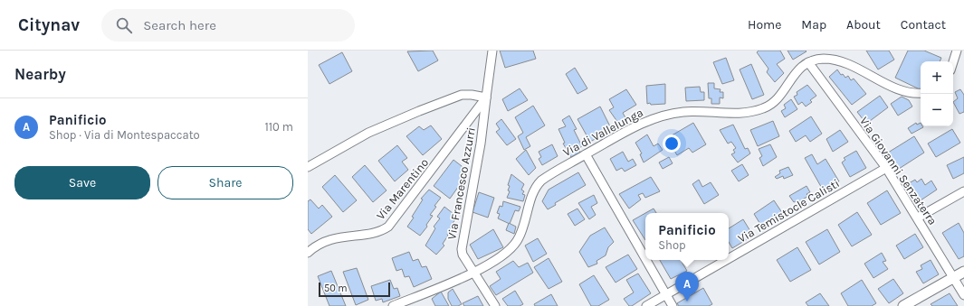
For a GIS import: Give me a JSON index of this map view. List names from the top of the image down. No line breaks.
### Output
{"streets":{"street":["Via di Vallelunga","Via Giovanni Senzaterra","Via Francesco Azzurri","Via Marentino","Via Temistocle Calisti"]},"crossings":[["Via di Vallelunga","Via Giovanni Senzaterra"],["Via di Vallelunga","Via Francesco Azzurri"],["Via Giovanni Senzaterra","Via Temistocle Calisti"],["Via Francesco Azzurri","Via Marentino"]],"scale_bar":"50 m","page":{"header":"Citynav","search":"Search here","nav":["Home","Map","About","Contact"],"heading":"Nearby","map_buttons":["+","−"],"list":[{"mark":"A","name":"Panificio","note":"Shop · Via di Montespaccato","value":"110 m"}],"buttons":["Save","Share"],"popup":["Panificio","Shop"],"pins":"A","scale":"50 m"}}
